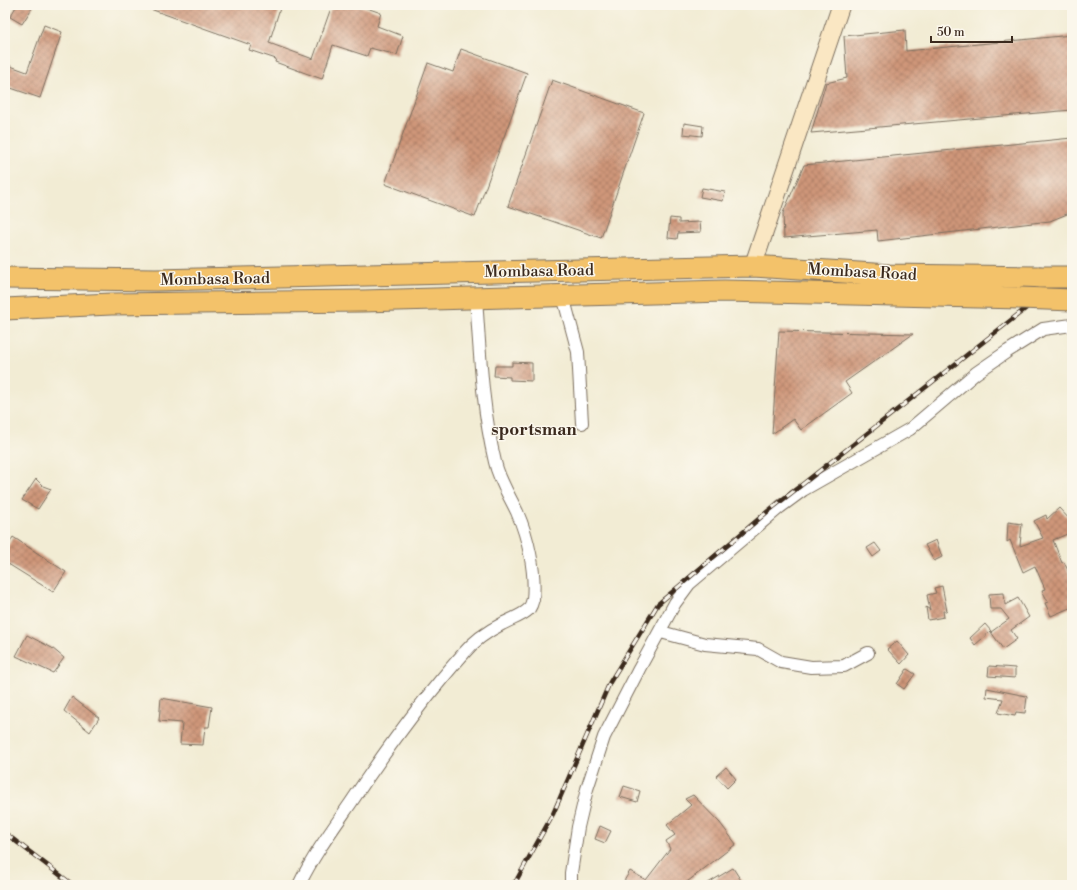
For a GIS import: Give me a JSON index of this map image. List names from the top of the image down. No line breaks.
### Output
{"streets":{"highway":["Mombasa Road"]},"districts":["sportsman"],"scale_bar":"50 m"}
